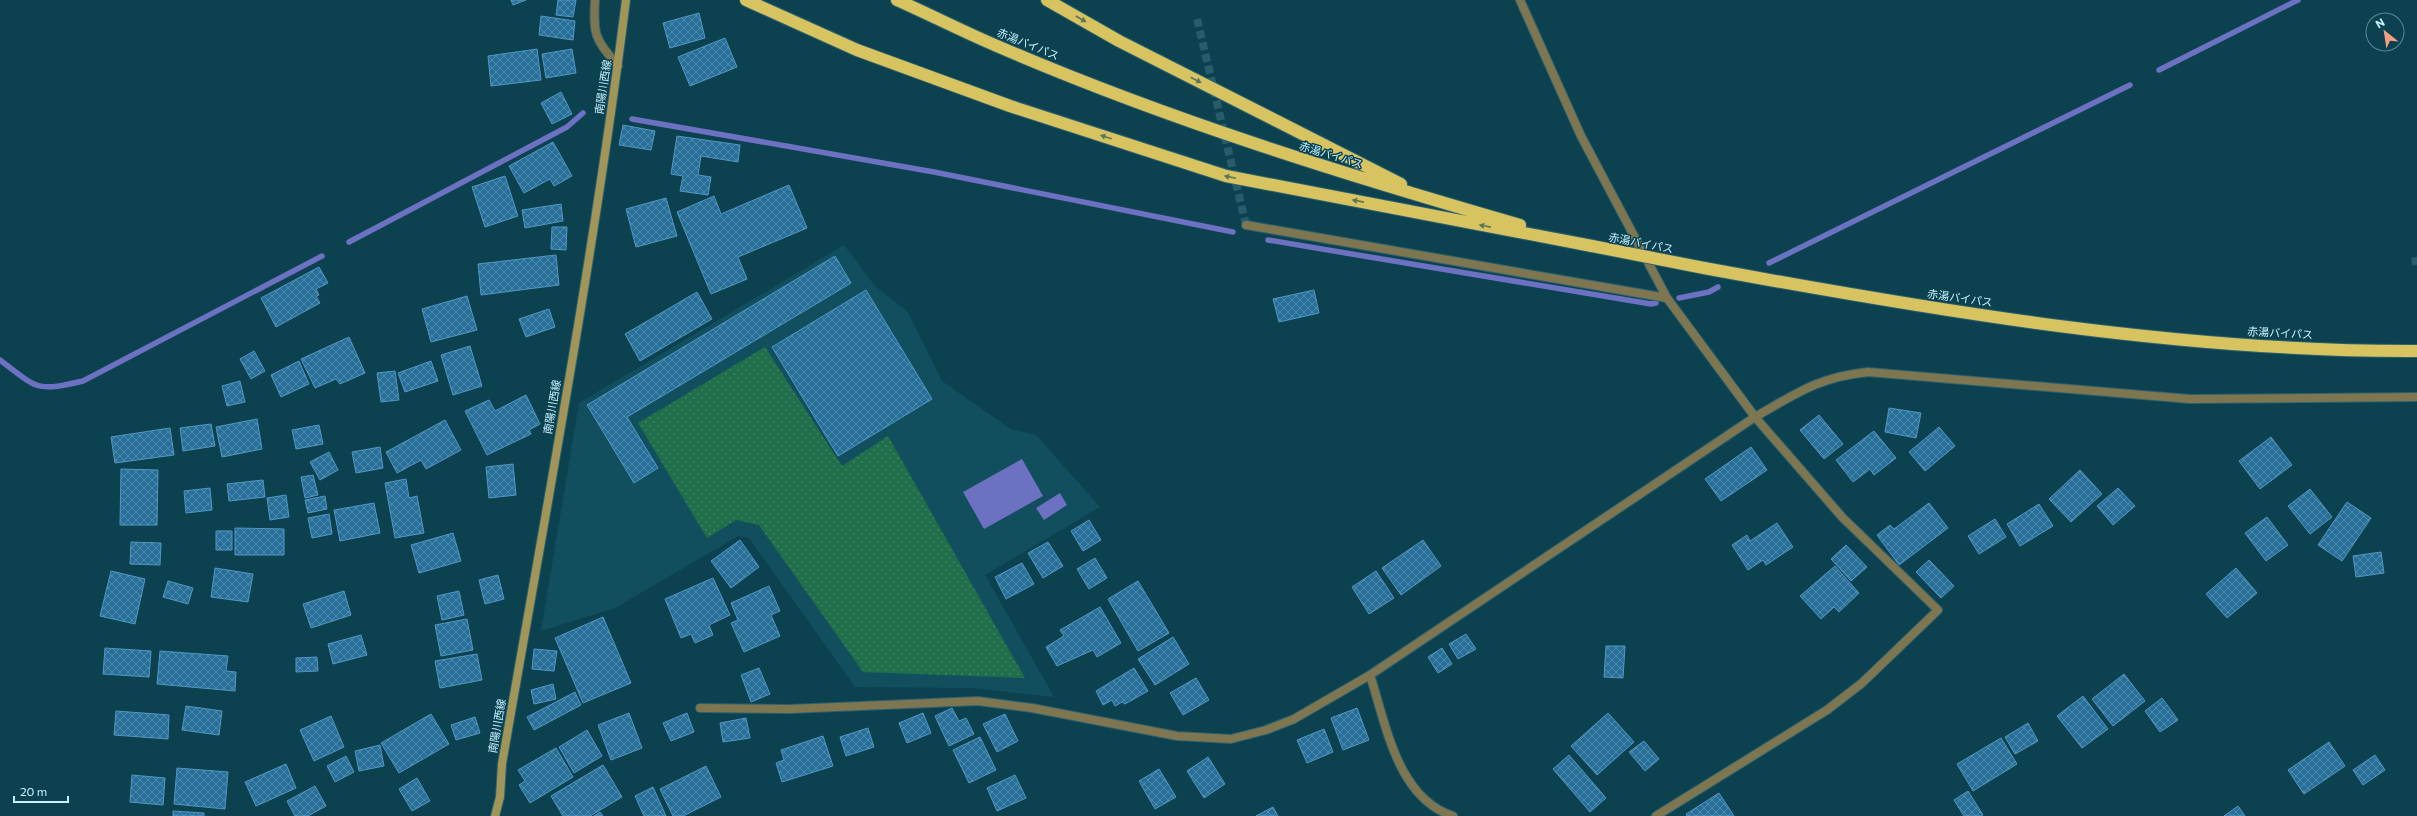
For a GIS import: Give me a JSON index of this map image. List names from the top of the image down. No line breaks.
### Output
{"streets":{"highway":["赤湯バイパス"],"main road":["南陽川西線"]},"scale_bar":"20 m","north":"top left"}
